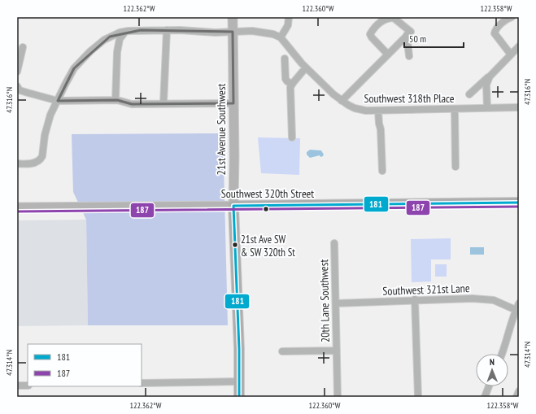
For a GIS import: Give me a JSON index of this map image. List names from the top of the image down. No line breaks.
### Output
{"streets":{"main road":["21st Avenue Southwest","Southwest 320th Street"],"street":["Southwest 318th Place","Southwest 321st Lane","20th Lane Southwest"]},"crossings":[["21st Avenue Southwest","Southwest 320th Street"],["Southwest 321st Lane","20th Lane Southwest"]],"places":["21st Ave SW & SW 320th St"],"lines":["transit line 181","transit line 187"],"legend":["181","187"],"scale_bar":"50 m","north":"top","coordinates":["122.362°W","122.360°W","122.358°W","47.316°N","47.314°N"]}
